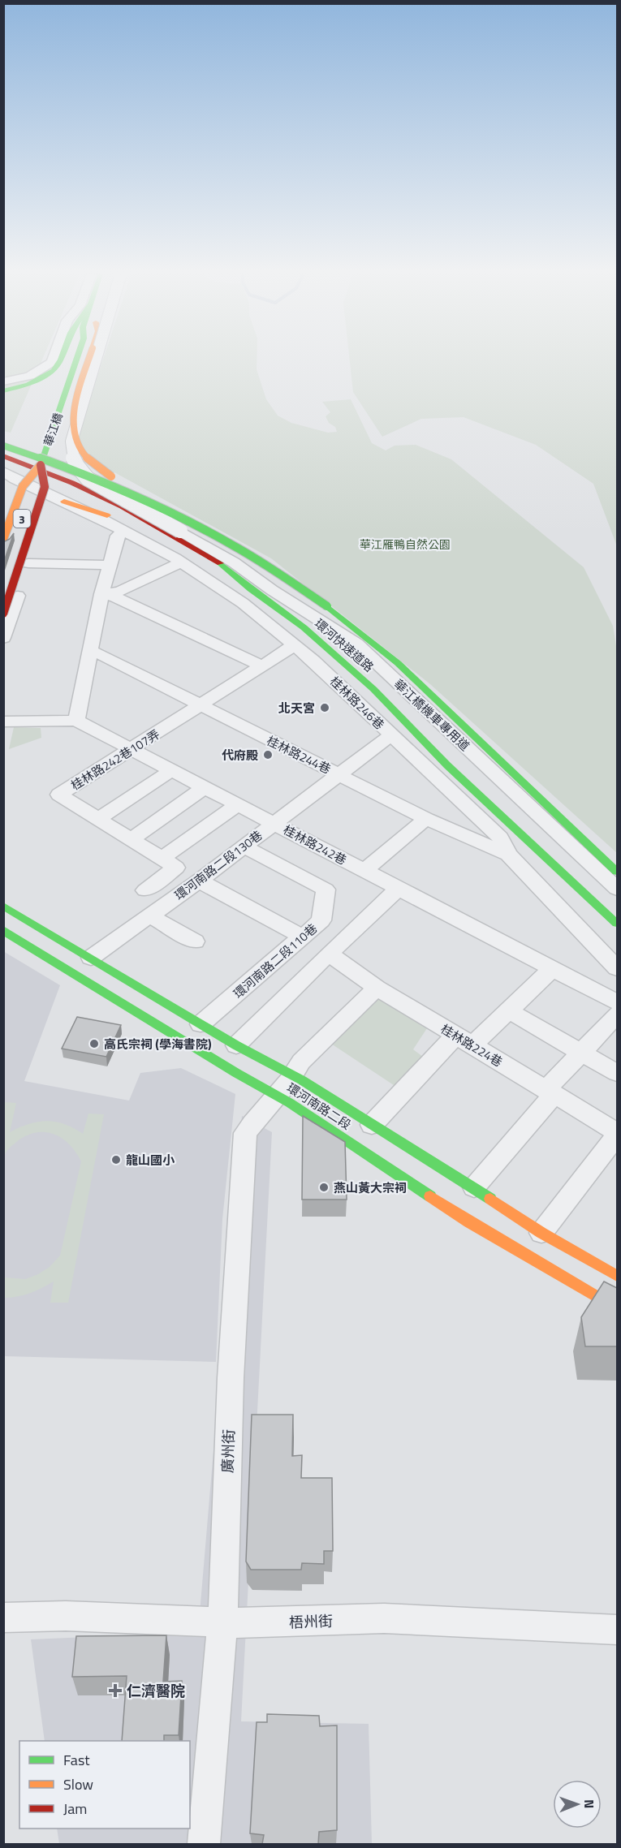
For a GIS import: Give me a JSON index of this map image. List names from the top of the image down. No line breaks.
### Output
{"streets":{"main road":["華江橋","3","環河快速道路","環河南路二段"],"street":["桂林路246巷","華江橋機車專用道","桂林路244巷","桂林路242巷107弄","桂林路242巷","環河南路二段130巷","環河南路二段110巷","桂林路224巷","廣州街","梧州街"]},"crossings":[["華江橋","3"],["環河快速道路","華江橋機車專用道"],["桂林路246巷","桂林路244巷"],["桂林路246巷","桂林路242巷107弄"],["桂林路246巷","環河南路二段130巷"],["桂林路244巷","桂林路242巷107弄"],["桂林路244巷","環河南路二段130巷"],["桂林路242巷107弄","桂林路242巷"],["桂林路242巷","環河南路二段130巷"],["環河南路二段130巷","環河南路二段110巷"],["環河南路二段130巷","環河南路二段"],["環河南路二段110巷","環河南路二段"],["桂林路224巷","廣州街"],["環河南路二段","廣州街"],["廣州街","梧州街"]],"parks":["華江雁鴨自然公園"],"places":{"other":["北天宮","代府殿","高氏宗祠 (學海書院)","龍山國小","燕山黃大宗祠"],"health":["仁濟醫院"]},"legend":["Fast","Slow","Jam"],"north":"right"}
